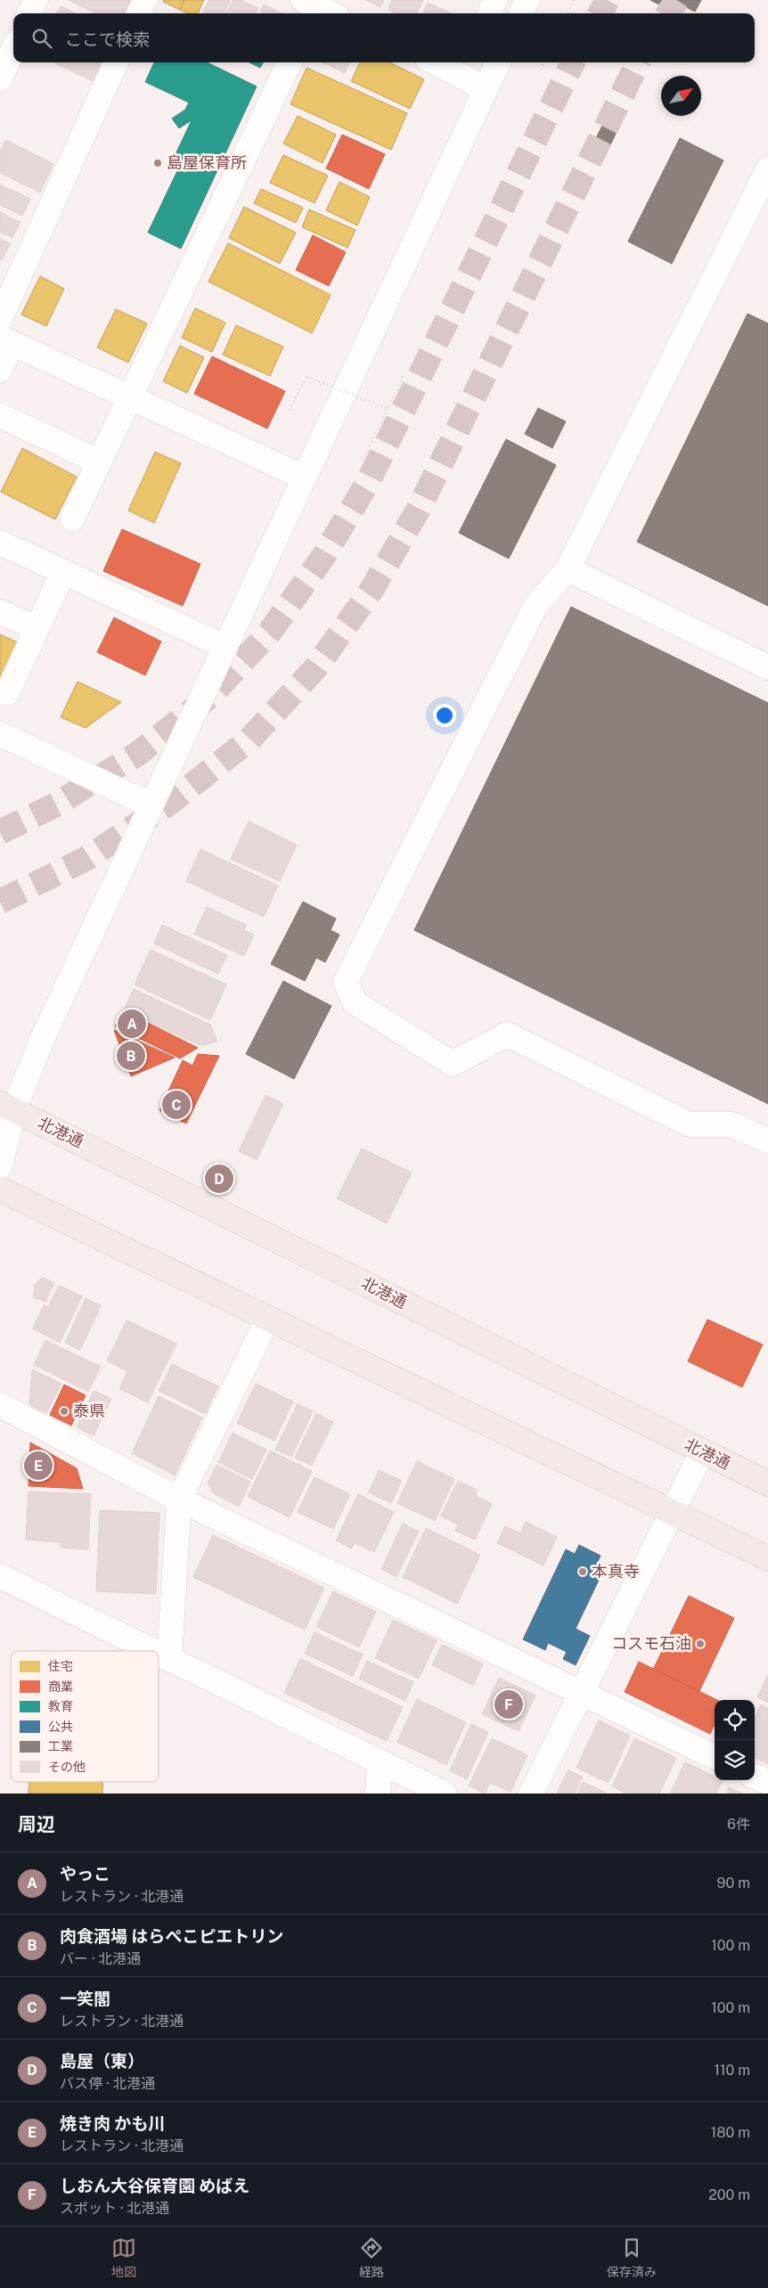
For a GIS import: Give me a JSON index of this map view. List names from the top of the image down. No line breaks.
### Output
{"streets":{"main road":["北港通"]},"places":["島屋保育所","泰県","本真寺","コスモ石油"],"legend":["住宅","商業","教育","公共","工業","その他"],"north":"top right","page":{"search":"ここで検索","pins":["A","B","C","D","E","F"],"heading":["周辺","6件"],"list":[{"mark":"A","name":"やっこ","note":"レストラン · 北港通","value":"90 m"},{"mark":"B","name":"肉食酒場 はらぺこピエトリン","note":"バー · 北港通","value":"100 m"},{"mark":"C","name":"一笑閣","note":"レストラン · 北港通","value":"100 m"},{"mark":"D","name":"島屋（東）","note":"バス停 · 北港通","value":"110 m"},{"mark":"E","name":"焼き肉 かも川","note":"レストラン · 北港通","value":"180 m"},{"mark":"F","name":"しおん大谷保育園 めばえ","note":"スポット · 北港通","value":"200 m"}],"nav":["地図","経路","保存済み"]}}
